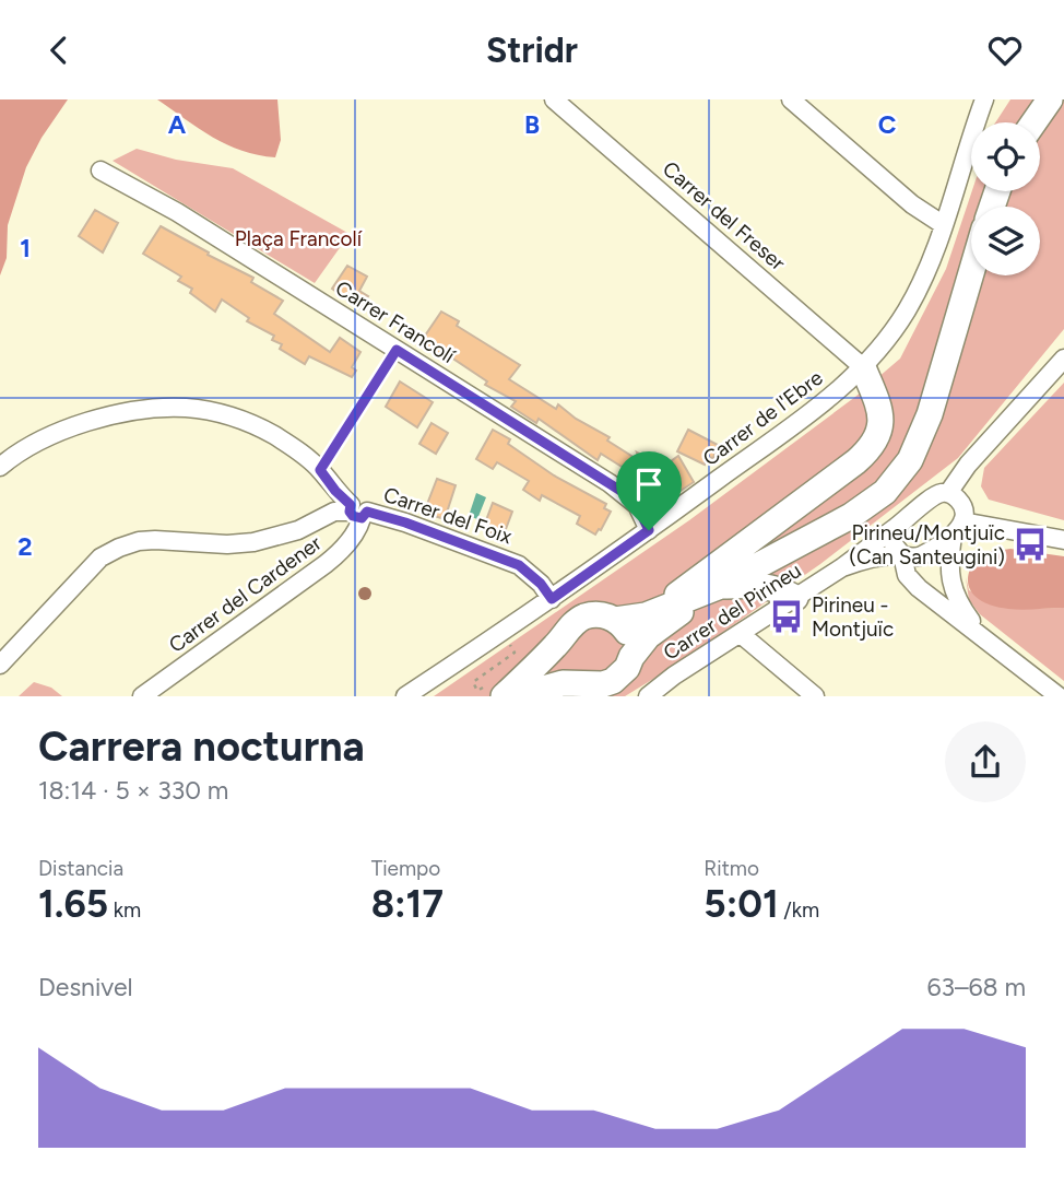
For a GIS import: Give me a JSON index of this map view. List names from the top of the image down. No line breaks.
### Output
{"streets":{"street":["Carrer del Freser","Carrer Francolí","Carrer de l'Ebre","Carrer del Foix","Carrer del Cardener","Carrer del Pirineu"]},"crossings":[["Carrer del Freser","Carrer de l'Ebre"],["Carrer Francolí","Carrer de l'Ebre"],["Carrer de l'Ebre","Carrer del Foix"],["Carrer del Foix","Carrer del Cardener"]],"parks":["Plaça Francolí"],"places":{"bus stop":["Pirineu/Montjuïc (Can Santeugini)","Pirineu - Montjuïc"]},"page":{"header":"Stridr","heading":["Carrera nocturna","18:14 · 5 × 330 m"],"stats":[["Distancia","1.65 km"],["Tiempo","8:17"],["Ritmo","5:01 /km"]],"chart":["Desnivel","63–68 m"]},"grid":{"columns":["A","B","C"],"rows":["1","2"]}}
